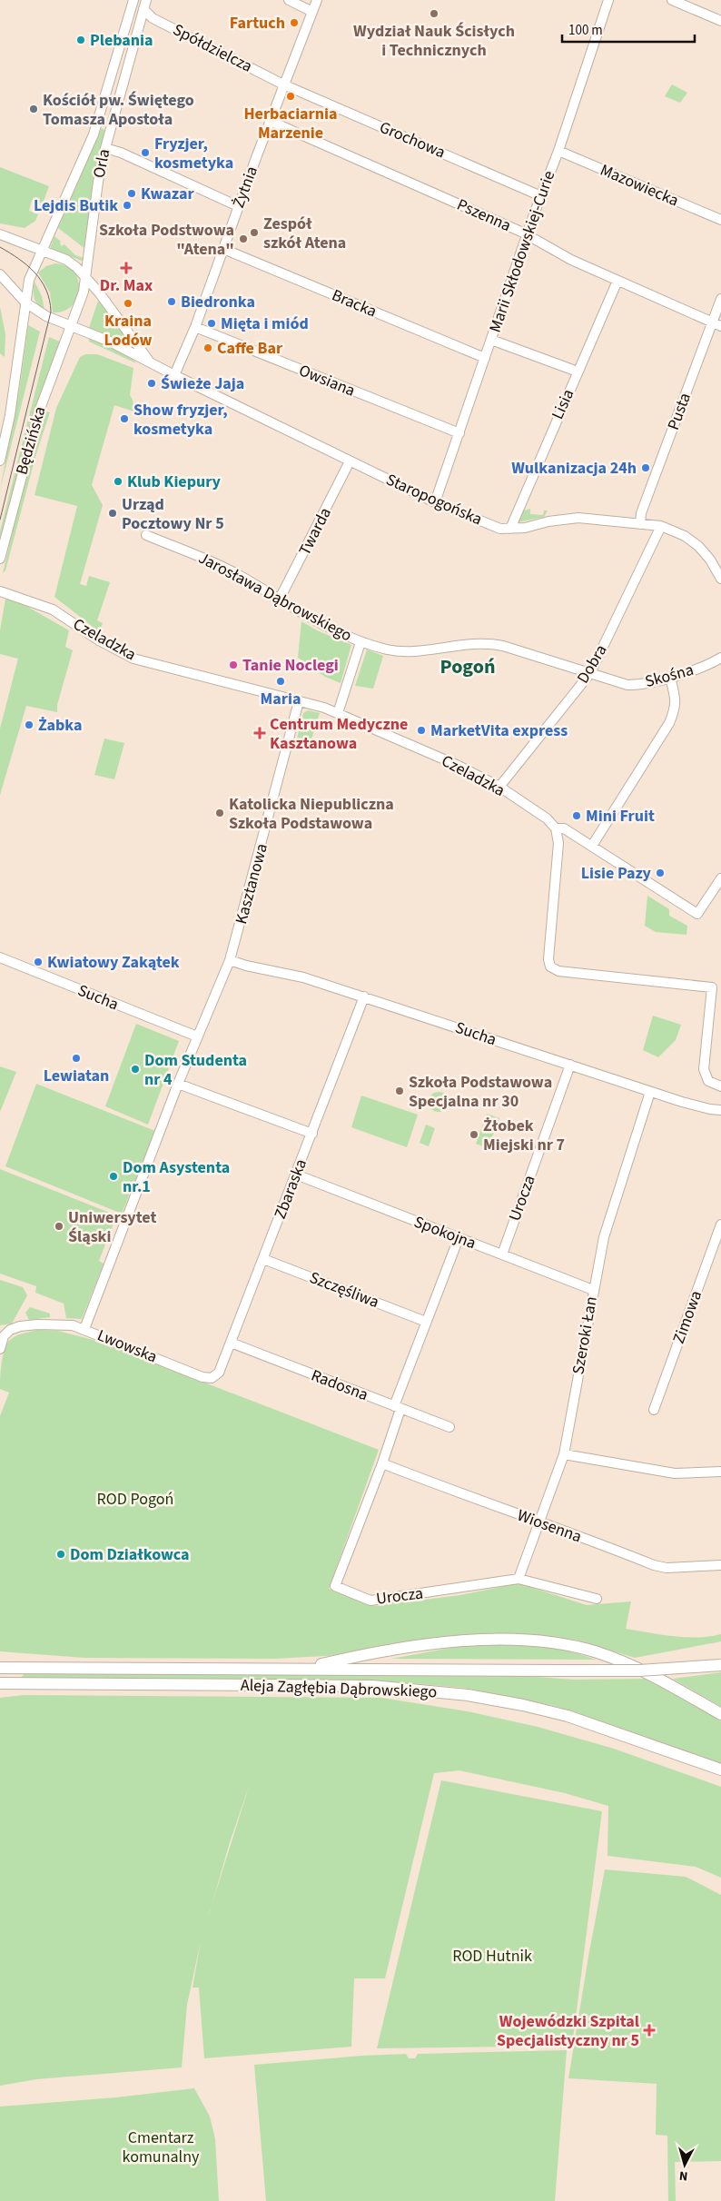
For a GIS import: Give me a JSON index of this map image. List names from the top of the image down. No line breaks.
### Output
{"streets":{"main road":["Aleja Zagłębia Dąbrowskiego"],"street":["Spółdzielcza","Grochowa","Orla","Mazowiecka","Żytnia","Pszenna","Marii Skłodowskiej-Curie","Bracka","Owsiana","Lisia","Pusta","Będzińska","Staropogońska","Twarda","Jarosława Dąbrowskiego","Czeladzka","Dobra","Skośna","Kasztanowa","Sucha","Zbaraska","Urocza","Spokojna","Szczęśliwa","Zimowa","Szeroki Łan","Lwowska","Radosna","Wiosenna"]},"crossings":[["Spółdzielcza","Grochowa"],["Spółdzielcza","Orla"],["Spółdzielcza","Żytnia"],["Grochowa","Żytnia"],["Grochowa","Marii Skłodowskiej-Curie"],["Orla","Będzińska"],["Orla","Staropogońska"],["Mazowiecka","Marii Skłodowskiej-Curie"],["Żytnia","Pszenna"],["Żytnia","Bracka"],["Żytnia","Owsiana"],["Żytnia","Staropogońska"],["Pszenna","Marii Skłodowskiej-Curie"],["Pszenna","Lisia"],["Pszenna","Pusta"],["Marii Skłodowskiej-Curie","Bracka"],["Marii Skłodowskiej-Curie","Owsiana"],["Marii Skłodowskiej-Curie","Staropogońska"],["Lisia","Staropogońska"],["Pusta","Staropogońska"],["Będzińska","Staropogońska"],["Staropogońska","Twarda"],["Staropogońska","Dobra"],["Twarda","Jarosława Dąbrowskiego"],["Jarosława Dąbrowskiego","Dobra"],["Jarosława Dąbrowskiego","Skośna"],["Czeladzka","Dobra"],["Czeladzka","Kasztanowa"],["Dobra","Skośna"],["Kasztanowa","Sucha"],["Kasztanowa","Lwowska"],["Sucha","Zbaraska"],["Sucha","Urocza"],["Sucha","Szeroki Łan"],["Sucha","Lwowska"],["Zbaraska","Spokojna"],["Zbaraska","Szczęśliwa"],["Zbaraska","Lwowska"],["Zbaraska","Radosna"],["Urocza","Spokojna"],["Urocza","Szczęśliwa"],["Urocza","Szeroki Łan"],["Urocza","Radosna"],["Urocza","Wiosenna"],["Spokojna","Szeroki Łan"],["Szeroki Łan","Wiosenna"]],"districts":["Pogoń"],"parks":["ROD Pogoń","ROD Hutnik","Cmentarz komunalny"],"places":{"other":["Wydział Nauk Ścisłych i Technicznych","Fartuch","Plebania","Herbaciarnia Marzenie","Kościół pw. Świętego Tomasza Apostoła","Fryzjer, kosmetyka","Kwazar","Lejdis Butik","Zespół szkół Atena","Szkoła Podstwowa \"Atena\"","Biedronka","Kraina Lodów","Mięta i miód","Caffe Bar","Świeże Jaja","Show fryzjer, kosmetyka","Wulkanizacja 24h","Klub Kiepury","Urząd Pocztowy Nr 5","Tanie Noclegi","Maria","Żabka","MarketVita express","Katolicka Niepubliczna Szkoła Podstawowa","Mini Fruit","Lisie Pazy","Kwiatowy Zakątek","Lewiatan","Dom Studenta nr 4","Szkoła Podstawowa Specjalna nr 30","Żłobek Miejski nr 7","Dom Asystenta nr.1","Uniwersytet Śląski","Dom Działkowca"],"health":["Dr. Max","Centrum Medyczne Kasztanowa","Wojewódzki Szpital Specjalistyczny nr 5"]},"scale_bar":"100 m","north":"bottom"}
